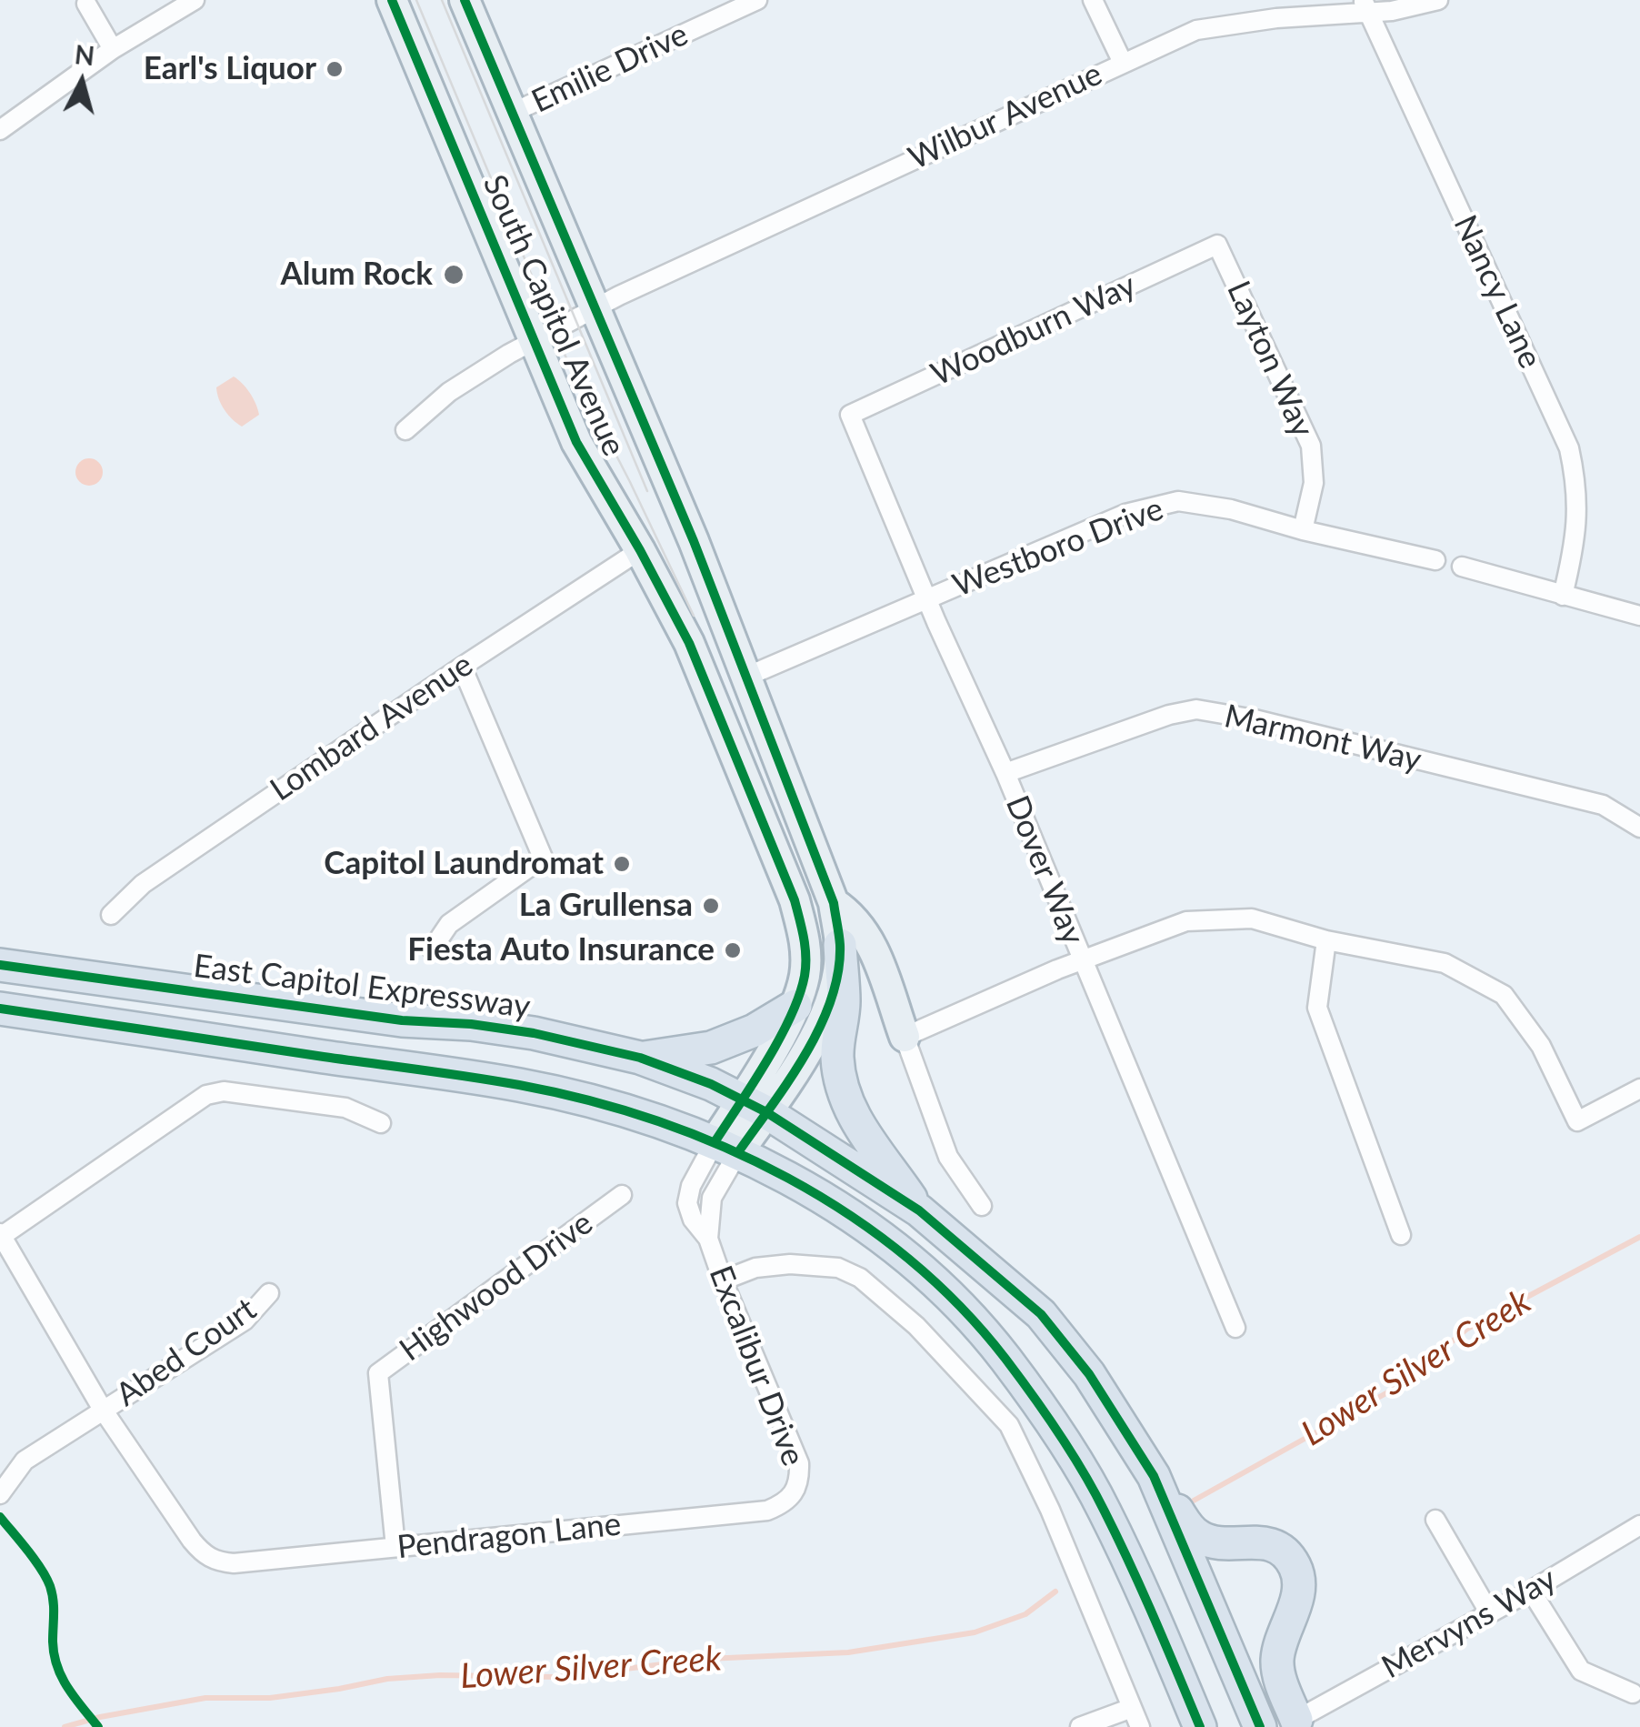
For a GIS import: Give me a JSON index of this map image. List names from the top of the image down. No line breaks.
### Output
{"streets":{"highway":["East Capitol Expressway"],"main road":["South Capitol Avenue"],"street":["Emilie Drive","Wilbur Avenue","Nancy Lane","Woodburn Way","Layton Way","Westboro Drive","Lombard Avenue","Marmont Way","Dover Way","Highwood Drive","Abed Court","Excalibur Drive","Pendragon Lane","Mervyns Way"]},"crossings":[["Emilie Drive","South Capitol Avenue"],["Wilbur Avenue","Nancy Lane"],["Wilbur Avenue","South Capitol Avenue"],["South Capitol Avenue","Westboro Drive"],["South Capitol Avenue","Lombard Avenue"],["South Capitol Avenue","East Capitol Expressway"],["South Capitol Avenue","Excalibur Drive"],["Woodburn Way","Layton Way"],["Woodburn Way","Dover Way"],["Layton Way","Westboro Drive"],["Westboro Drive","Dover Way"],["Marmont Way","Dover Way"],["Highwood Drive","Pendragon Lane"],["Abed Court","Pendragon Lane"],["Excalibur Drive","Pendragon Lane"]],"water":["Lower Silver Creek"],"places":["Earl's Liquor","Alum Rock","Capitol Laundromat","La Grullensa","Fiesta Auto Insurance"],"north":"top"}
